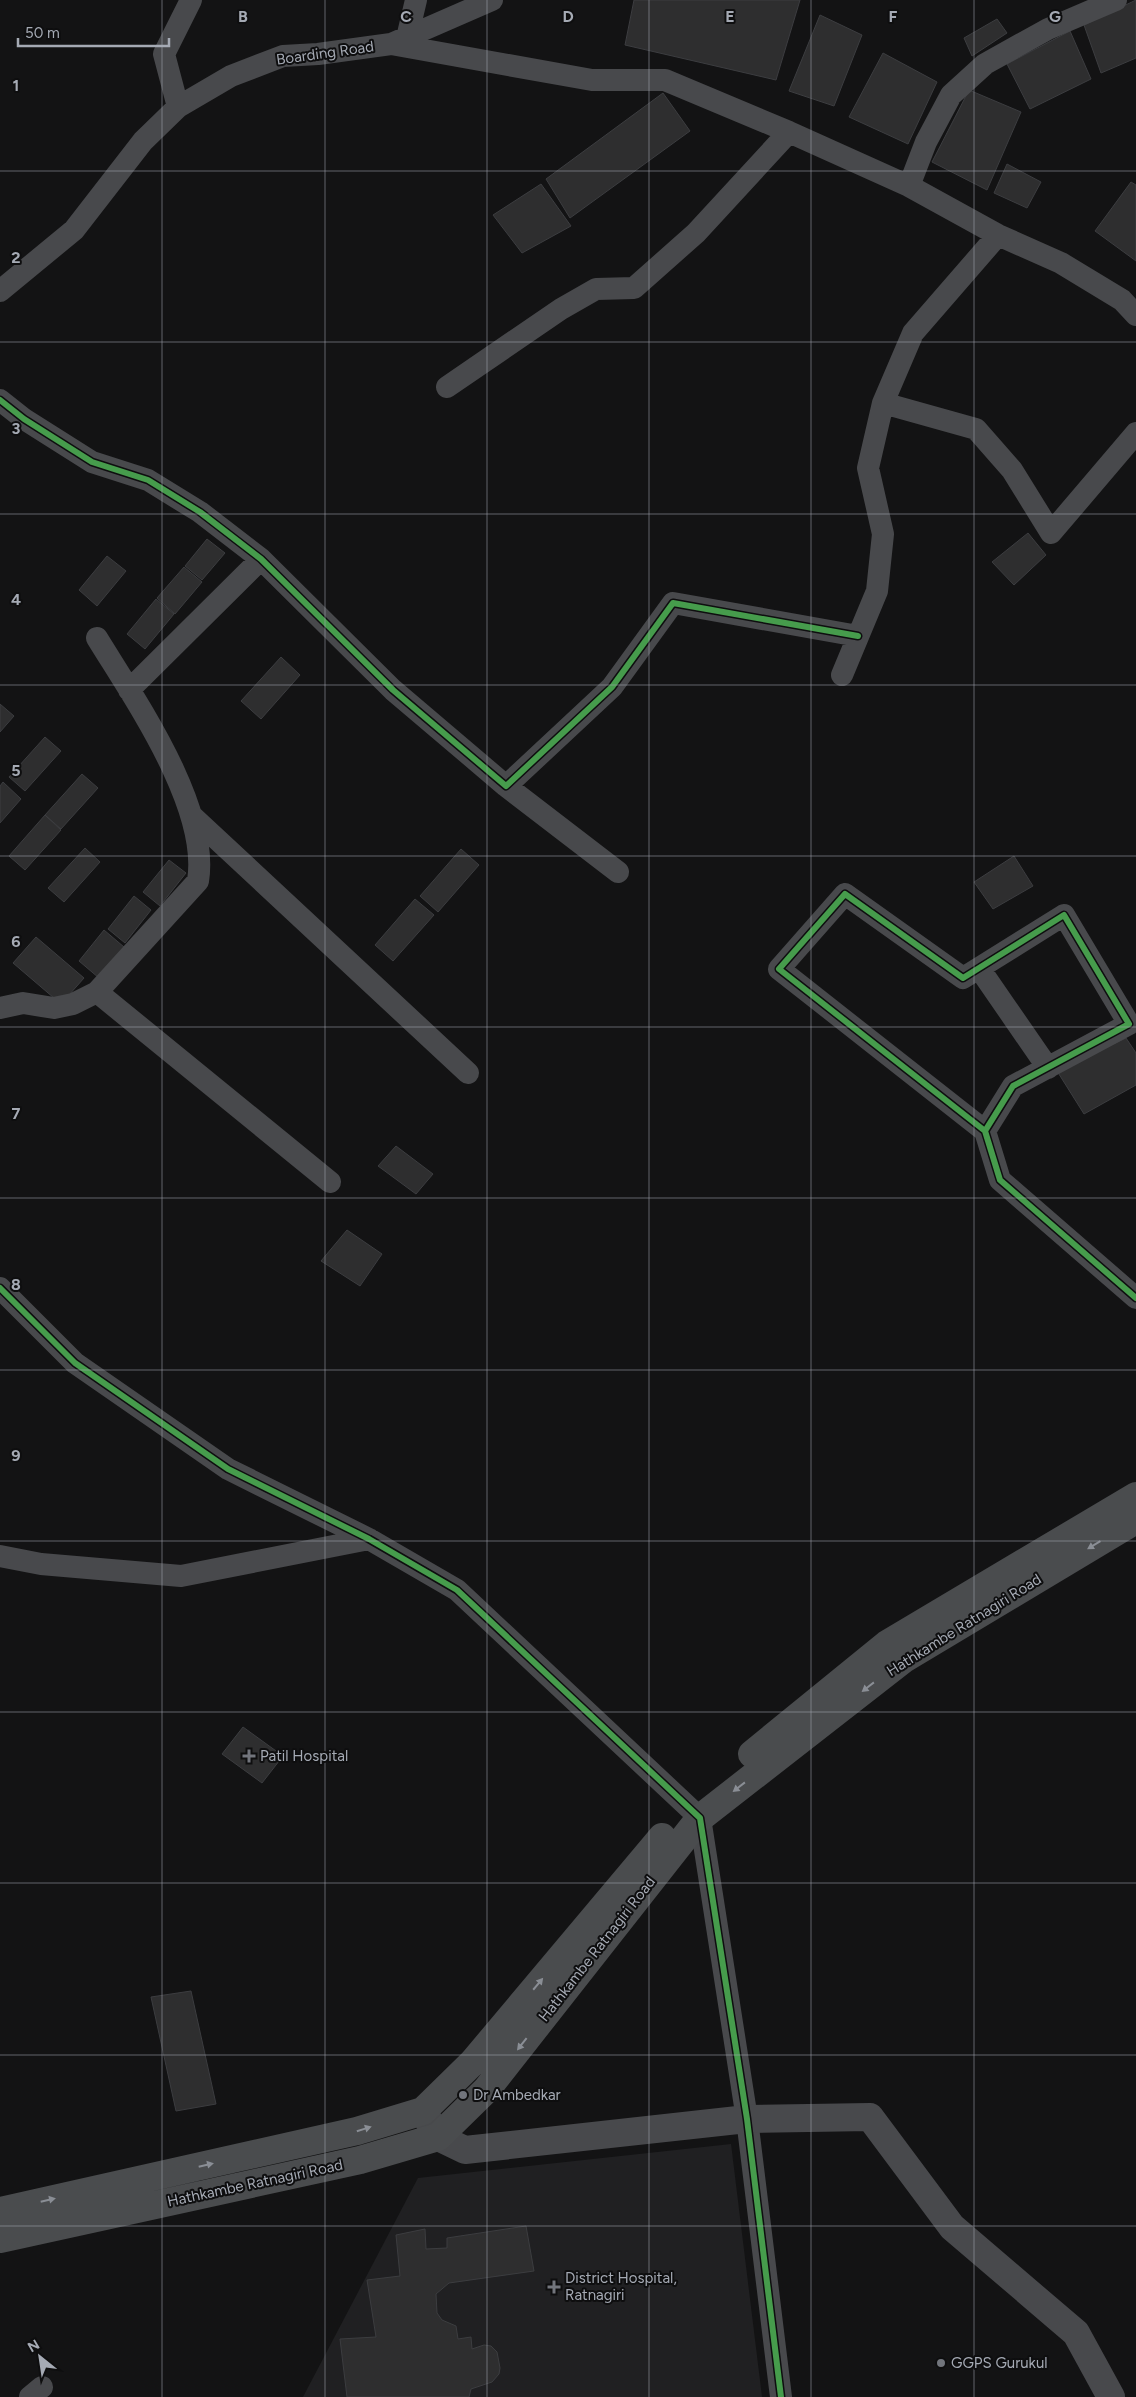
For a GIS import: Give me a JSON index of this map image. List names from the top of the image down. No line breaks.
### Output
{"streets":{"main road":["Hathkambe Ratnagiri Road"],"street":["Boarding Road"]},"places":{"health":["Patil Hospital","District Hospital, Ratnagiri"],"other":["Dr Ambedkar","GGPS Gurukul"]},"scale_bar":"50 m","north":"top left","grid":{"columns":["B","C","D","E","F","G"],"rows":["1","2","3","4","5","6","7","8","9"]}}
